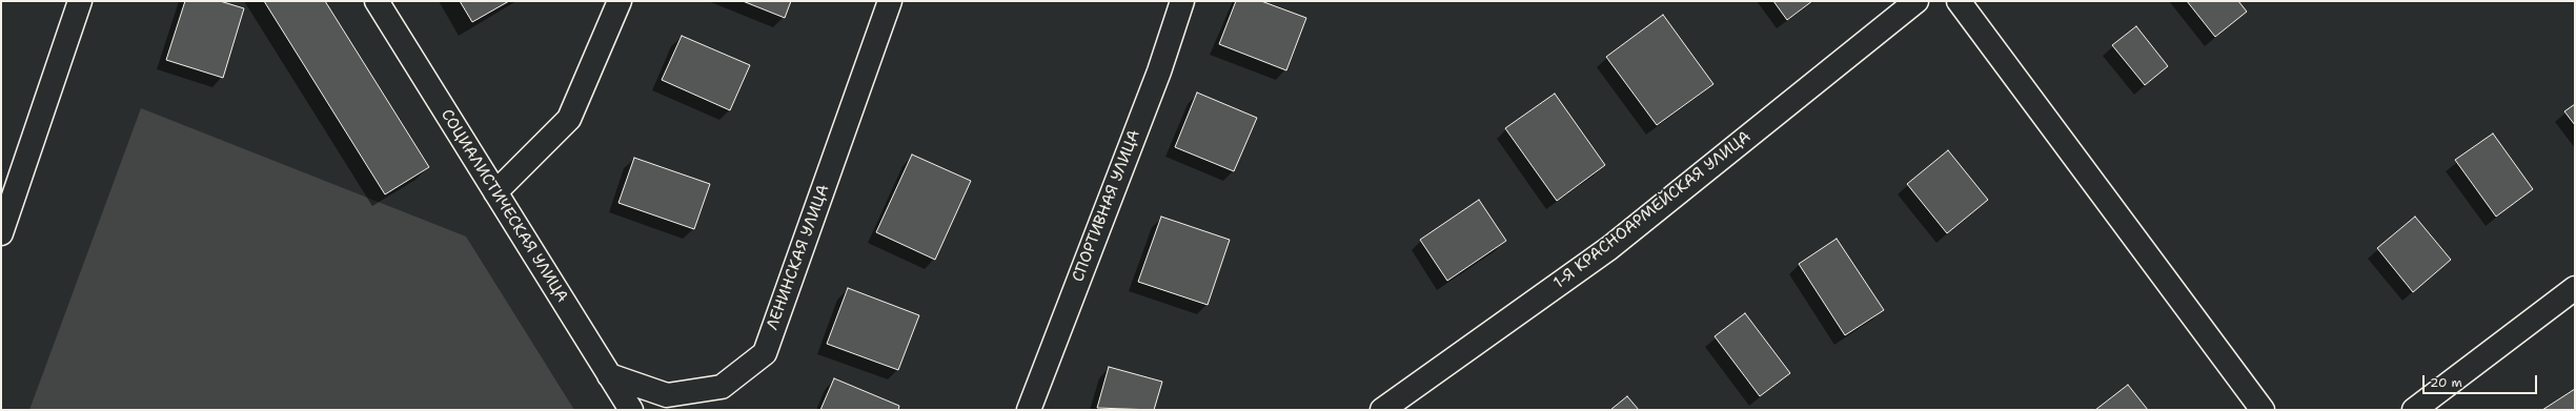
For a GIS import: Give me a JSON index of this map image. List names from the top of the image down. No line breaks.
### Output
{"streets":{"street":["СОЦИАЛИСТИЧЕСКАЯ УЛИЦА","СПОРТИВНАЯ УЛИЦА","1-Я КРАСНОАРМЕЙСКАЯ УЛИЦА","ЛЕНИНСКАЯ УЛИЦА"]},"crossings":[["СОЦИАЛИСТИЧЕСКАЯ УЛИЦА","ЛЕНИНСКАЯ УЛИЦА"]],"scale_bar":"20 m"}
